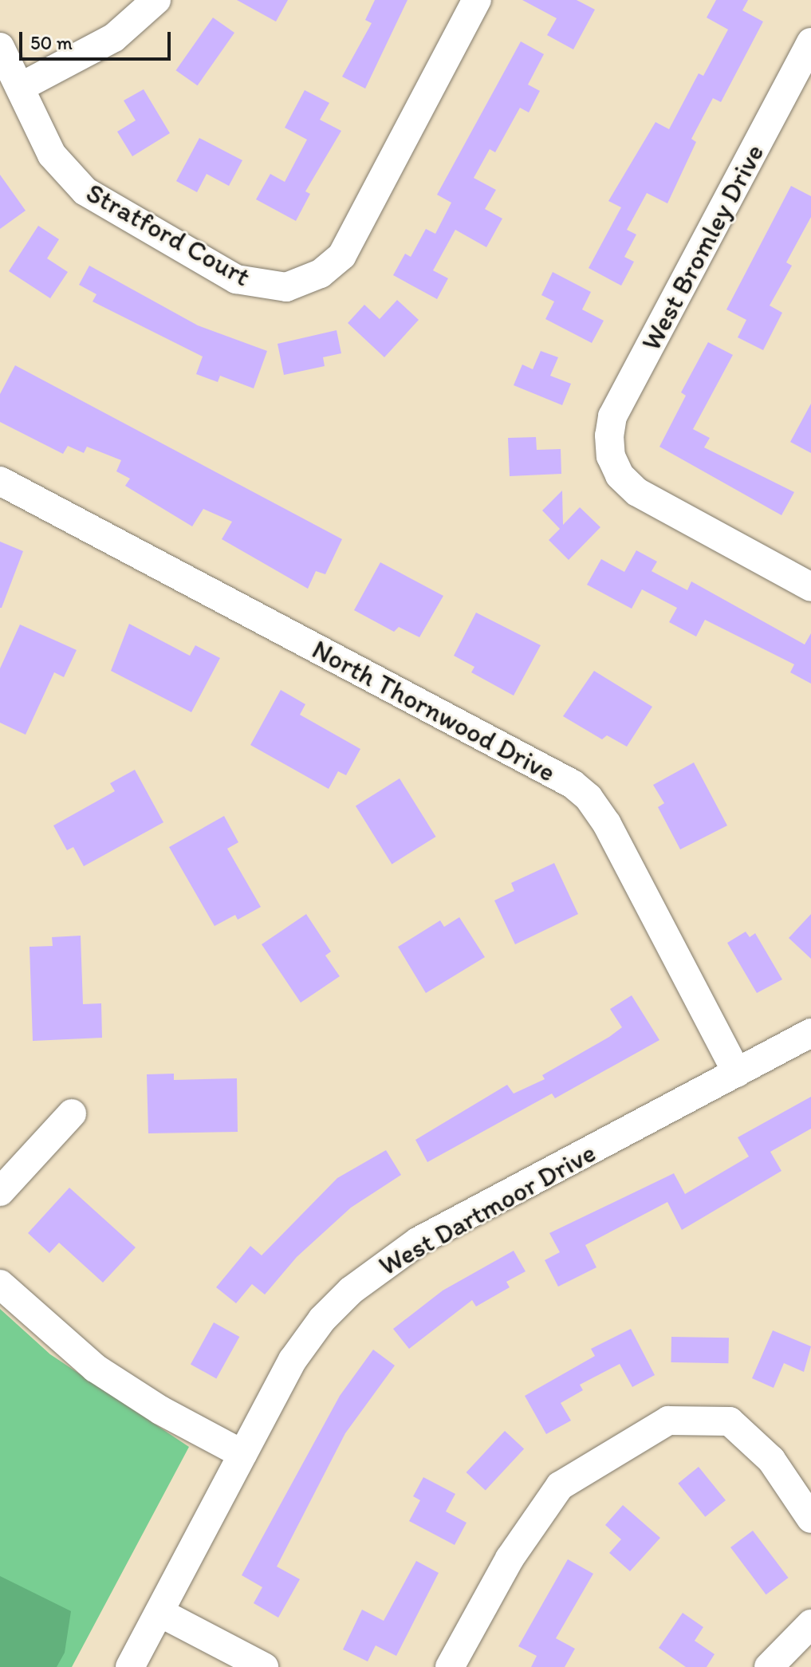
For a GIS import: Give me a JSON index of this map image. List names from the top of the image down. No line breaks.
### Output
{"streets":{"street":["Stratford Court","West Bromley Drive","North Thornwood Drive","West Dartmoor Drive"]},"crossings":[["North Thornwood Drive","West Dartmoor Drive"]],"scale_bar":"50 m"}
